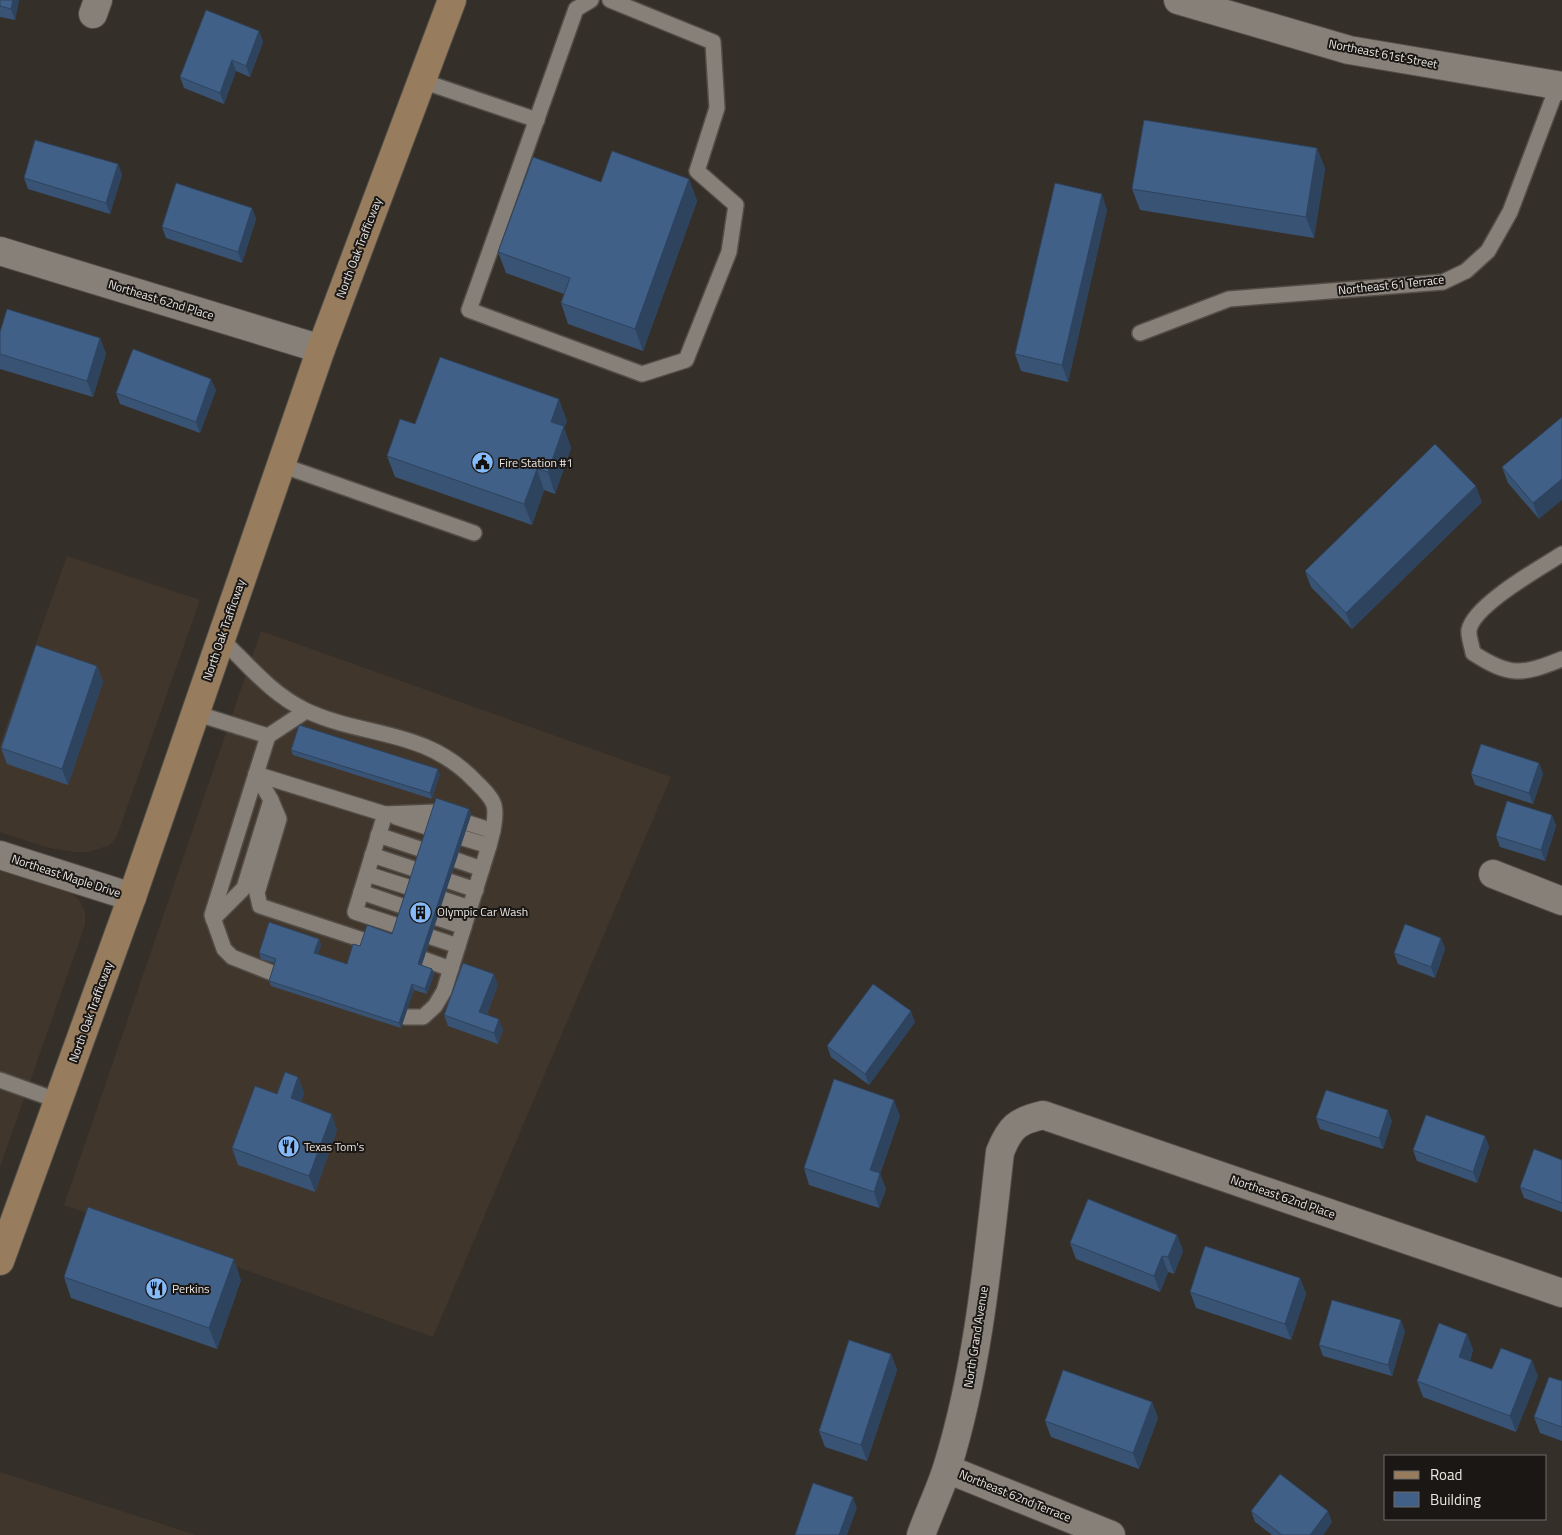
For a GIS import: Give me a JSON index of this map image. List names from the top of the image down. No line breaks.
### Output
{"streets":{"main road":["North Oak Trafficway"],"street":["Northeast 61st Street","Northeast 62nd Place","Northeast Maple Drive","North Grand Avenue","Northeast 62nd Terrace"],"lane":["Northeast 61 Terrace"]},"crossings":[["Northeast 61st Street","Northeast 61 Terrace"],["North Oak Trafficway","Northeast 62nd Place"],["North Oak Trafficway","Northeast Maple Drive"],["Northeast 62nd Place","North Grand Avenue"],["North Grand Avenue","Northeast 62nd Terrace"]],"places":{"public building":["Fire Station #1"],"building":["Olympic Car Wash"],"restaurant":["Texas Tom's","Perkins"]},"legend":["Road","Building"]}
